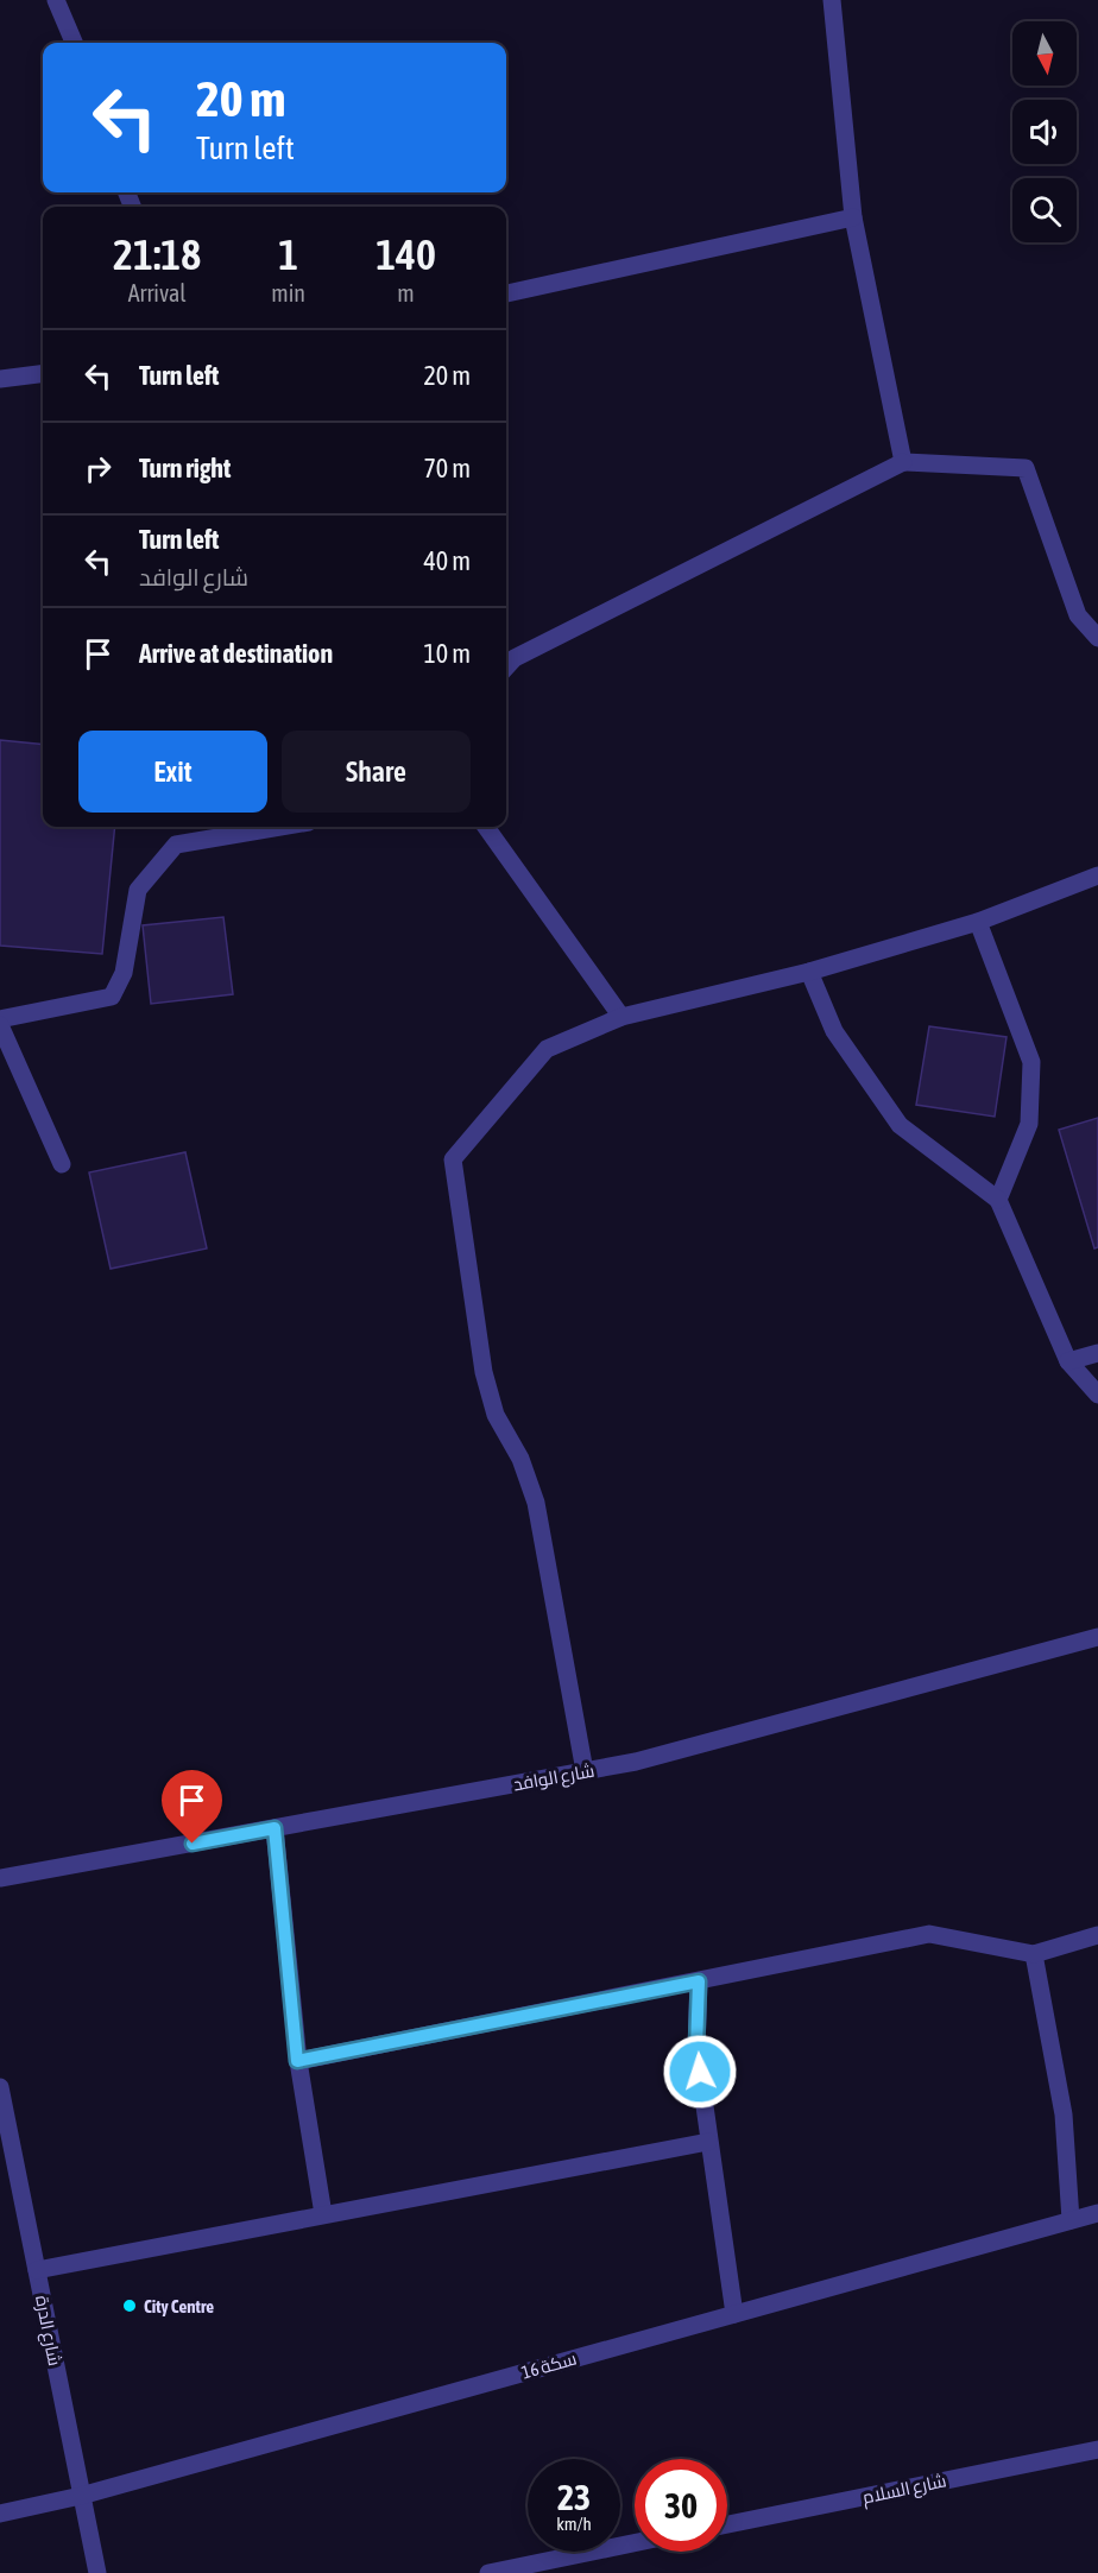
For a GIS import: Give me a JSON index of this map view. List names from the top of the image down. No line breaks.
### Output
{"streets":{"street":["شارع الوافد","شارع الدرة","سكة 16","شارع السلام"]},"crossings":[["شارع الدرة","سكة 16"]],"places":["City Centre"],"north":"bottom","page":{"turn":["20 m","Turn left"],"eta":["21:18","Arrival","1","min","140","m"],"list":[{"name":"Turn left","value":"20 m"},{"name":"Turn right","value":"70 m"},{"name":"Turn left","note":"شارع الوافد","value":"40 m"},{"name":"Arrive at destination","value":"10 m"}],"buttons":["Exit","Share"],"speed":"23 km/h","limit":"30"}}
